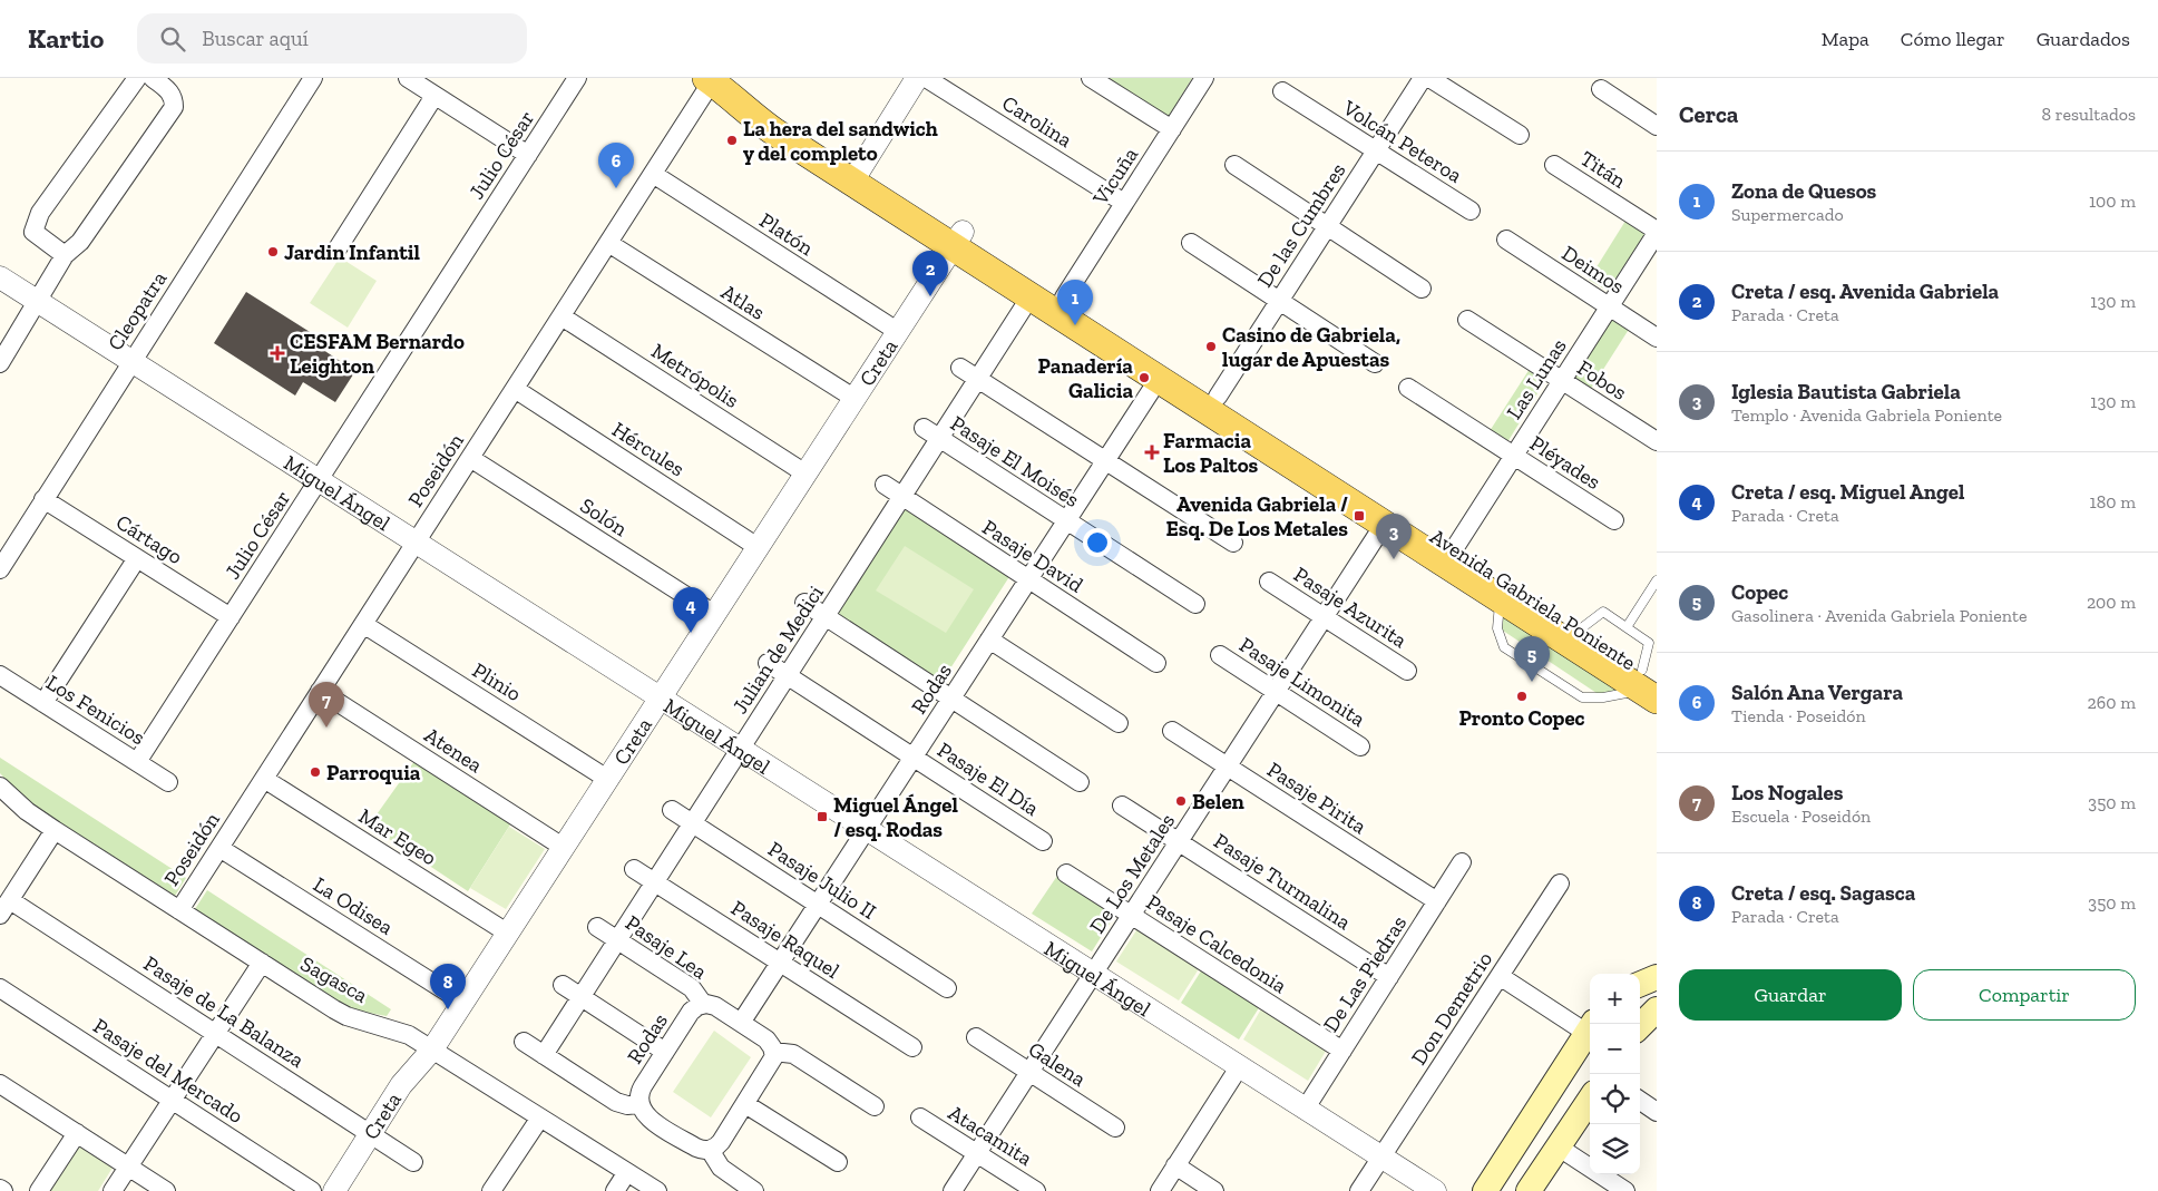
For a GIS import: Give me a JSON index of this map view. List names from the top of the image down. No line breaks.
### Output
{"streets":{"main road":["Avenida Gabriela Poniente"],"street":["Carolina","Volcán Peteroa","Julio César","Titán","Vicuña","De las Cumbres","Platón","Deimos","Atlas","Cleopatra","Creta","Metrópolis","Las Lunas","Fobos","Hércules","Pasaje El Moisés","Pléyades","Poseidón","Miguel Ángel","Solón","Cártago","Pasaje David","Pasaje Azurita","Julian de Medici","Plinio","Pasaje Limonita","Rodas","Los Fenicios","Atenea","Pasaje El Día","Pasaje Pirita","Mar Egeo","De Los Metales","Pasaje Julio II","Pasaje Turmalina","La Odisea","Pasaje Raquel","Pasaje Calcedonia","Pasaje Lea","De Las Piedras","Sagasca","Don Demetrio","Pasaje de La Balanza","Galena","Pasaje del Mercado","Atacamita"]},"crossings":[["Carolina","Vicuña"],["Volcán Peteroa","De las Cumbres"],["Julio César","Miguel Ángel"],["Julio César","Cártago"],["Julio César","Los Fenicios"],["Titán","Las Lunas"],["Vicuña","Avenida Gabriela Poniente"],["De las Cumbres","Avenida Gabriela Poniente"],["Platón","Creta"],["Platón","Poseidón"],["Deimos","Las Lunas"],["Atlas","Creta"],["Atlas","Poseidón"],["Cleopatra","Miguel Ángel"],["Cleopatra","Cártago"],["Creta","Metrópolis"],["Creta","Hércules"],["Creta","Miguel Ángel"],["Creta","Solón"],["Creta","Avenida Gabriela Poniente"],["Creta","Plinio"],["Creta","Atenea"],["Creta","Mar Egeo"],["Creta","La Odisea"],["Creta","Sagasca"],["Creta","Pasaje de La Balanza"],["Metrópolis","Poseidón"],["Las Lunas","Fobos"],["Las Lunas","Pléyades"],["Las Lunas","Avenida Gabriela Poniente"],["Hércules","Poseidón"],["Pasaje El Moisés","Julian de Medici"],["Pasaje El Moisés","Rodas"],["Poseidón","Miguel Ángel"],["Poseidón","Solón"],["Poseidón","Avenida Gabriela Poniente"],["Poseidón","Plinio"],["Poseidón","Atenea"],["Poseidón","Mar Egeo"],["Poseidón","La Odisea"],["Poseidón","Sagasca"],["Miguel Ángel","Julian de Medici"],["Miguel Ángel","Rodas"],["Miguel Ángel","De Los Metales"],["Miguel Ángel","De Las Piedras"],["Miguel Ángel","Don Demetrio"],["Pasaje David","Julian de Medici"],["Pasaje David","Rodas"],["Avenida Gabriela Poniente","Julian de Medici"],["Avenida Gabriela Poniente","Rodas"],["Avenida Gabriela Poniente","De Los Metales"],["Pasaje Azurita","De Los Metales"],["Julian de Medici","Pasaje El Día"],["Julian de Medici","Pasaje Julio II"],["Julian de Medici","Pasaje Raquel"],["Julian de Medici","Pasaje Lea"],["Pasaje Limonita","De Los Metales"],["Rodas","Pasaje El Día"],["Rodas","Pasaje Julio II"],["Rodas","Pasaje Raquel"],["Rodas","Pasaje Lea"],["Pasaje Pirita","De Los Metales"],["Pasaje Pirita","De Las Piedras"],["De Los Metales","Pasaje Turmalina"],["De Los Metales","Pasaje Calcedonia"],["De Los Metales","Galena"],["De Los Metales","Atacamita"],["Pasaje Turmalina","De Las Piedras"],["Pasaje Calcedonia","De Las Piedras"]],"places":{"other":["La hera del sandwich y del completo","Jardin Infantil","Casino de Gabriela, lugar de Apuestas","Panadería Galicia","Pronto Copec","Parroquia","Belen"],"health":["CESFAM Bernardo Leighton","Farmacia Los Paltos"],"transit":["Avenida Gabriela / Esq. De Los Metales","Miguel Ángel / esq. Rodas"]},"page":{"header":"Kartio","search":"Buscar aquí","nav":["Mapa","Cómo llegar","Guardados"],"heading":["Cerca","8 resultados"],"pins":["6","2","1","3","4","5","7","8"],"list":[{"mark":"1","name":"Zona de Quesos","note":"Supermercado","value":"100 m"},{"mark":"2","name":"Creta / esq. Avenida Gabriela","note":"Parada · Creta","value":"130 m"},{"mark":"3","name":"Iglesia Bautista Gabriela","note":"Templo · Avenida Gabriela Poniente","value":"130 m"},{"mark":"4","name":"Creta / esq. Miguel Angel","note":"Parada · Creta","value":"180 m"},{"mark":"5","name":"Copec","note":"Gasolinera · Avenida Gabriela Poniente","value":"200 m"},{"mark":"6","name":"Salón Ana Vergara","note":"Tienda · Poseidón","value":"260 m"},{"mark":"7","name":"Los Nogales","note":"Escuela · Poseidón","value":"350 m"},{"mark":"8","name":"Creta / esq. Sagasca","note":"Parada · Creta","value":"350 m"}],"buttons":["Guardar","Compartir"],"map_buttons":["+","−"]}}
